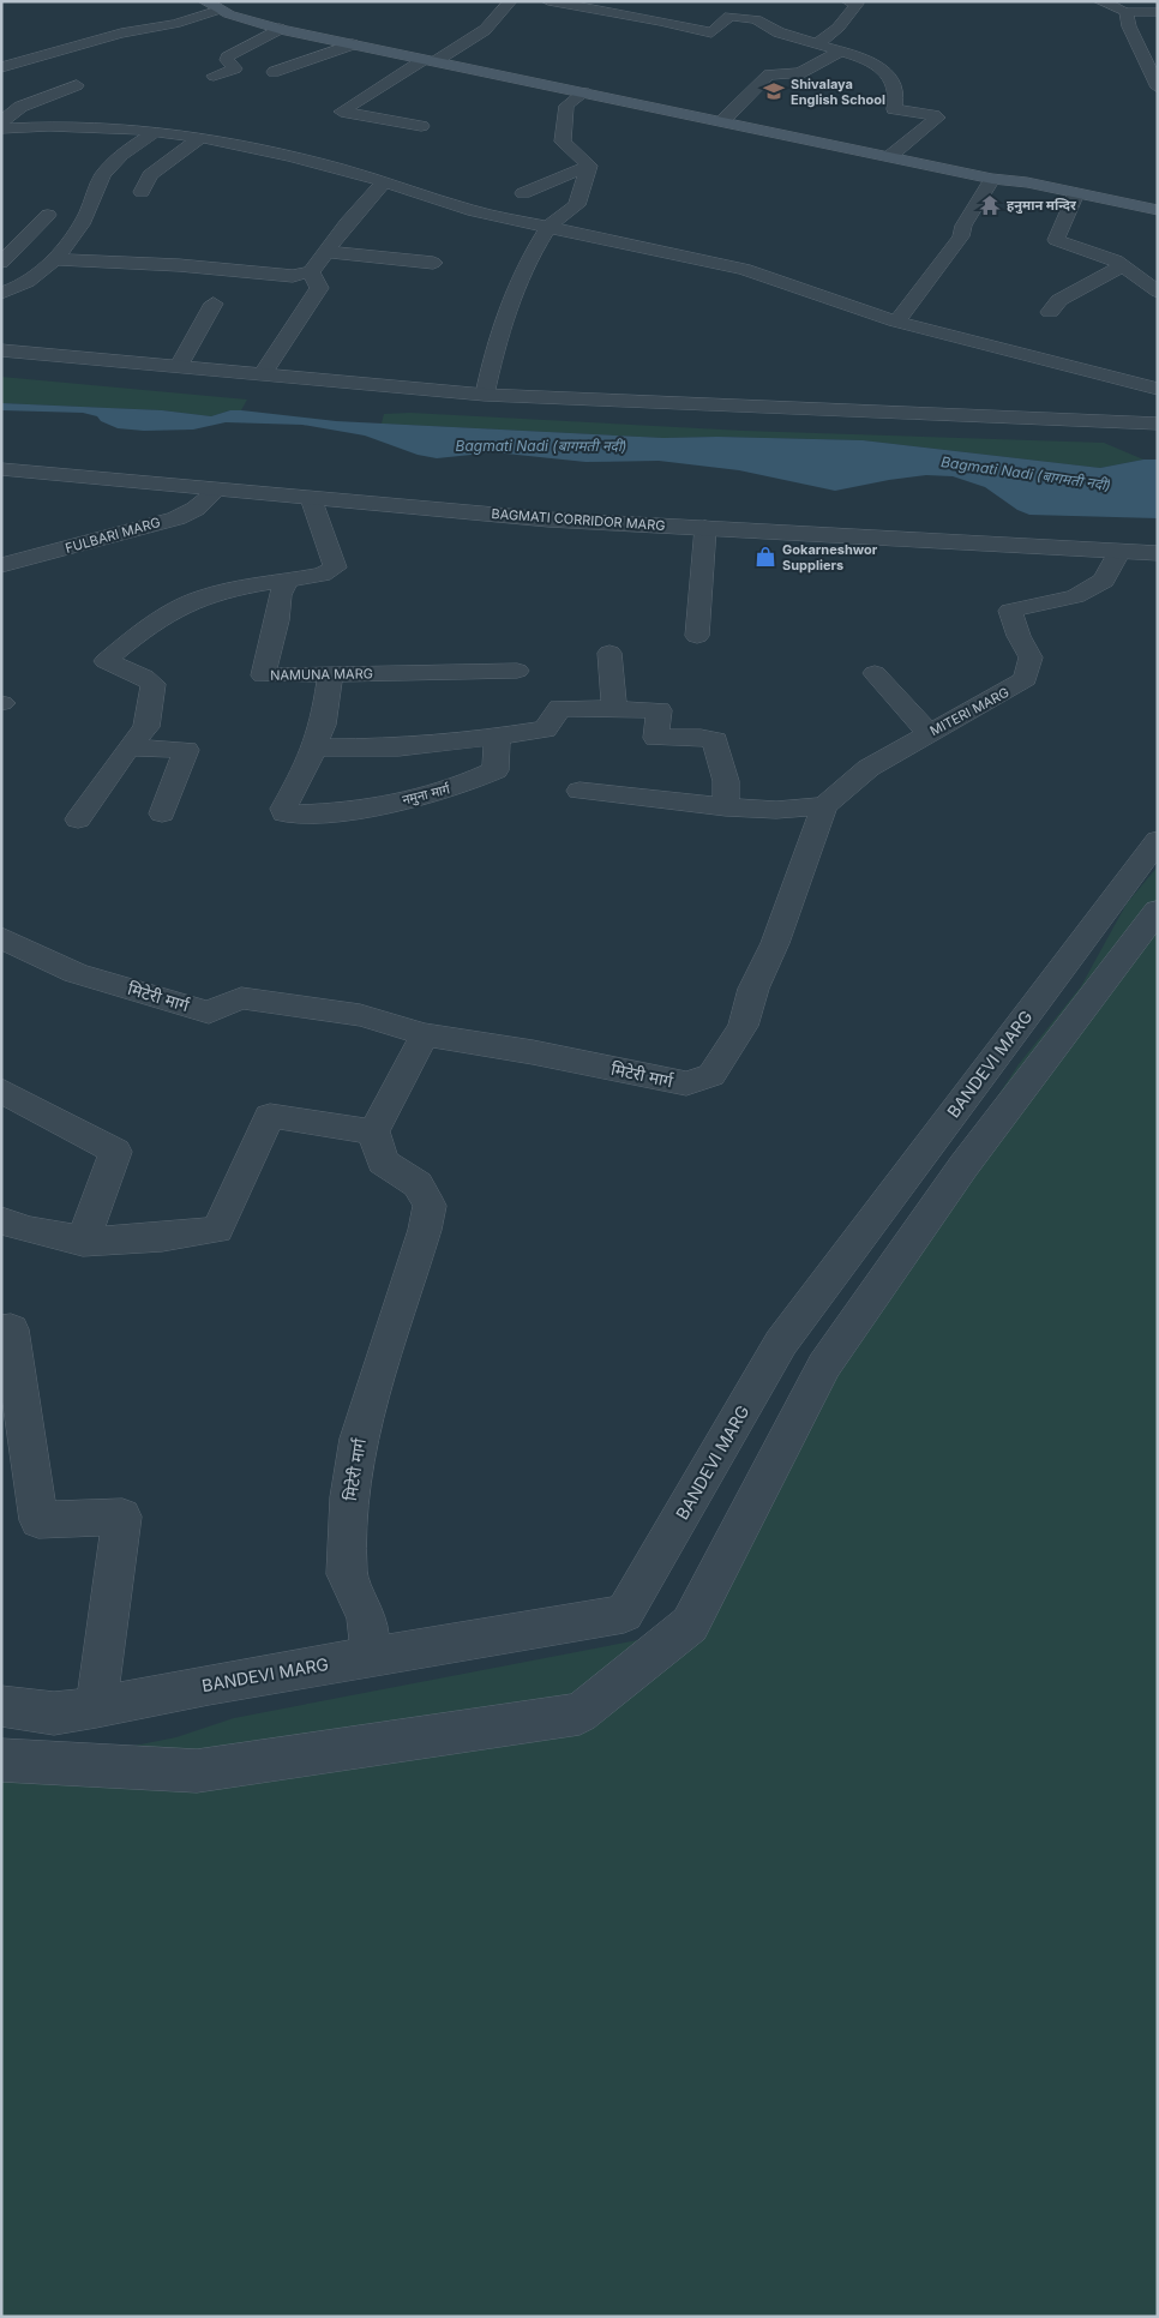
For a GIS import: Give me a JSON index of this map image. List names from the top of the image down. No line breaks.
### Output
{"streets":{"street":["BAGMATI CORRIDOR MARG","FULBARI MARG","NAMUNA MARG","MITERI MARG","नमुना मार्ग","मिटेरी मार्ग","BANDEVI MARG"]},"crossings":[["BAGMATI CORRIDOR MARG","FULBARI MARG"],["BAGMATI CORRIDOR MARG","MITERI MARG"],["NAMUNA MARG","नमुना मार्ग"],["MITERI MARG","मिटेरी मार्ग"],["मिटेरी मार्ग","BANDEVI MARG"]],"water":["Bagmati Nadi (बागमती नदी)"],"places":{"school or university":["Shivalaya English School"],"temple":["हनुमान मन्दिर"],"shop":["Gokarneshwor Suppliers"]}}
